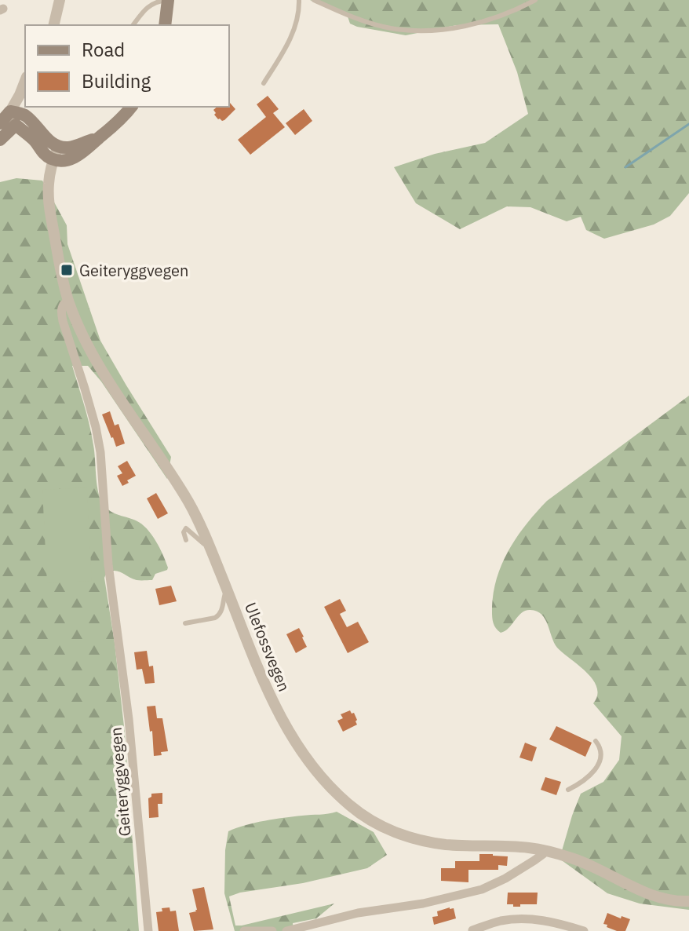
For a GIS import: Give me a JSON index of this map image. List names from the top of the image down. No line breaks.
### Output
{"streets":{"street":["Ulefossvegen","Geiteryggvegen"]},"crossings":[["Ulefossvegen","Geiteryggvegen"]],"places":{"transit":["Geiteryggvegen"]},"legend":["Road","Building"]}
